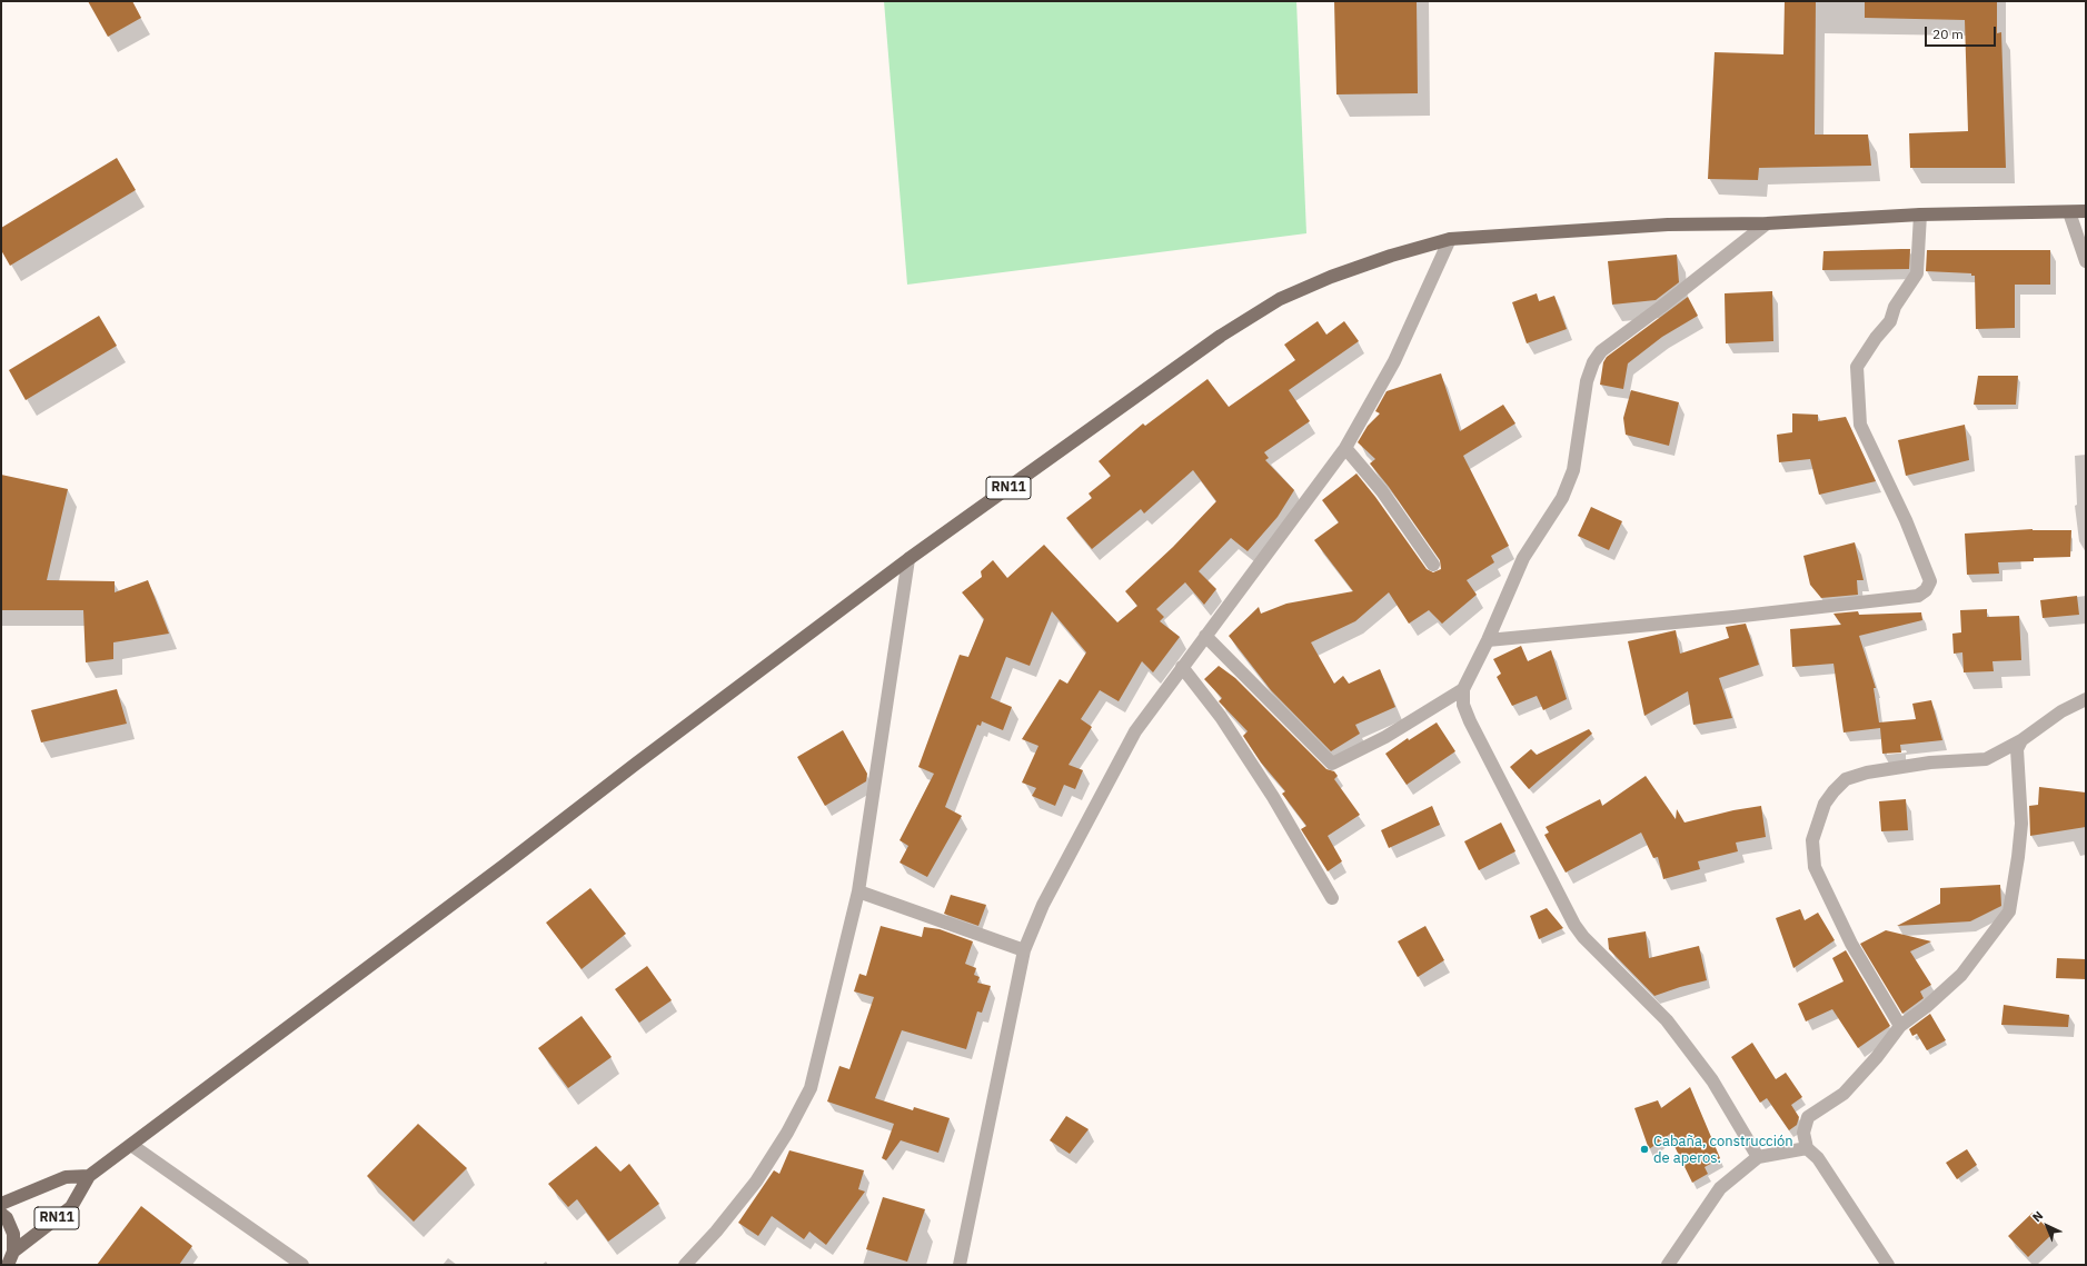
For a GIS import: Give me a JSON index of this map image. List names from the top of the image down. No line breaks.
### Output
{"streets":{"main road":["RN11"]},"places":["Cabaña, construcción de aperos."],"scale_bar":"20 m","north":"top left"}
